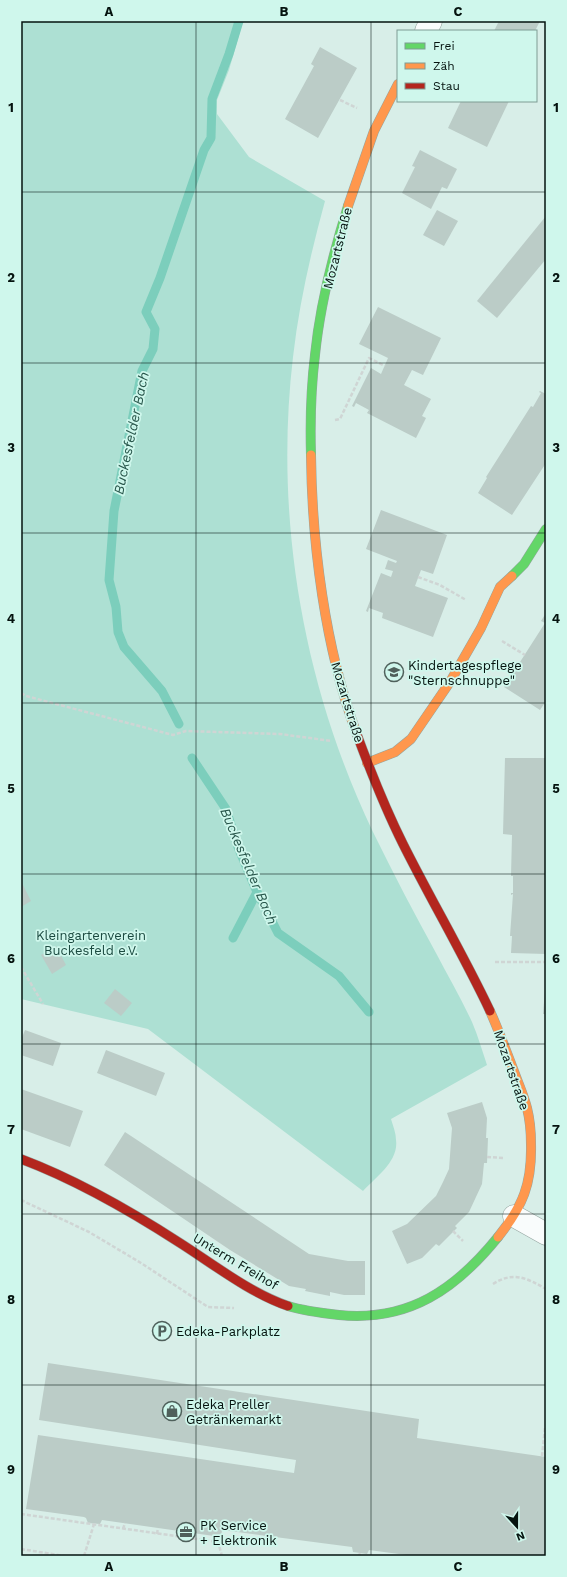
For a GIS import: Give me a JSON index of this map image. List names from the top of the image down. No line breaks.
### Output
{"streets":{"street":["Mozartstraße","Unterm Freihof"]},"crossings":[["Mozartstraße","Unterm Freihof"]],"water":["Buckesfelder Bach"],"parks":["Kleingartenverein Buckesfeld e.V."],"places":{"school or university":["Kindertagespflege \"Sternschnuppe\""],"parking":["Edeka-Parkplatz"],"shop":["Edeka Preller Getränkemarkt"],"office":["PK Service + Elektronik"]},"legend":["Frei","Zäh","Stau"],"north":"bottom","grid":{"columns":["A","B","C"],"rows":["1","2","3","4","5","6","7","8","9"]}}
